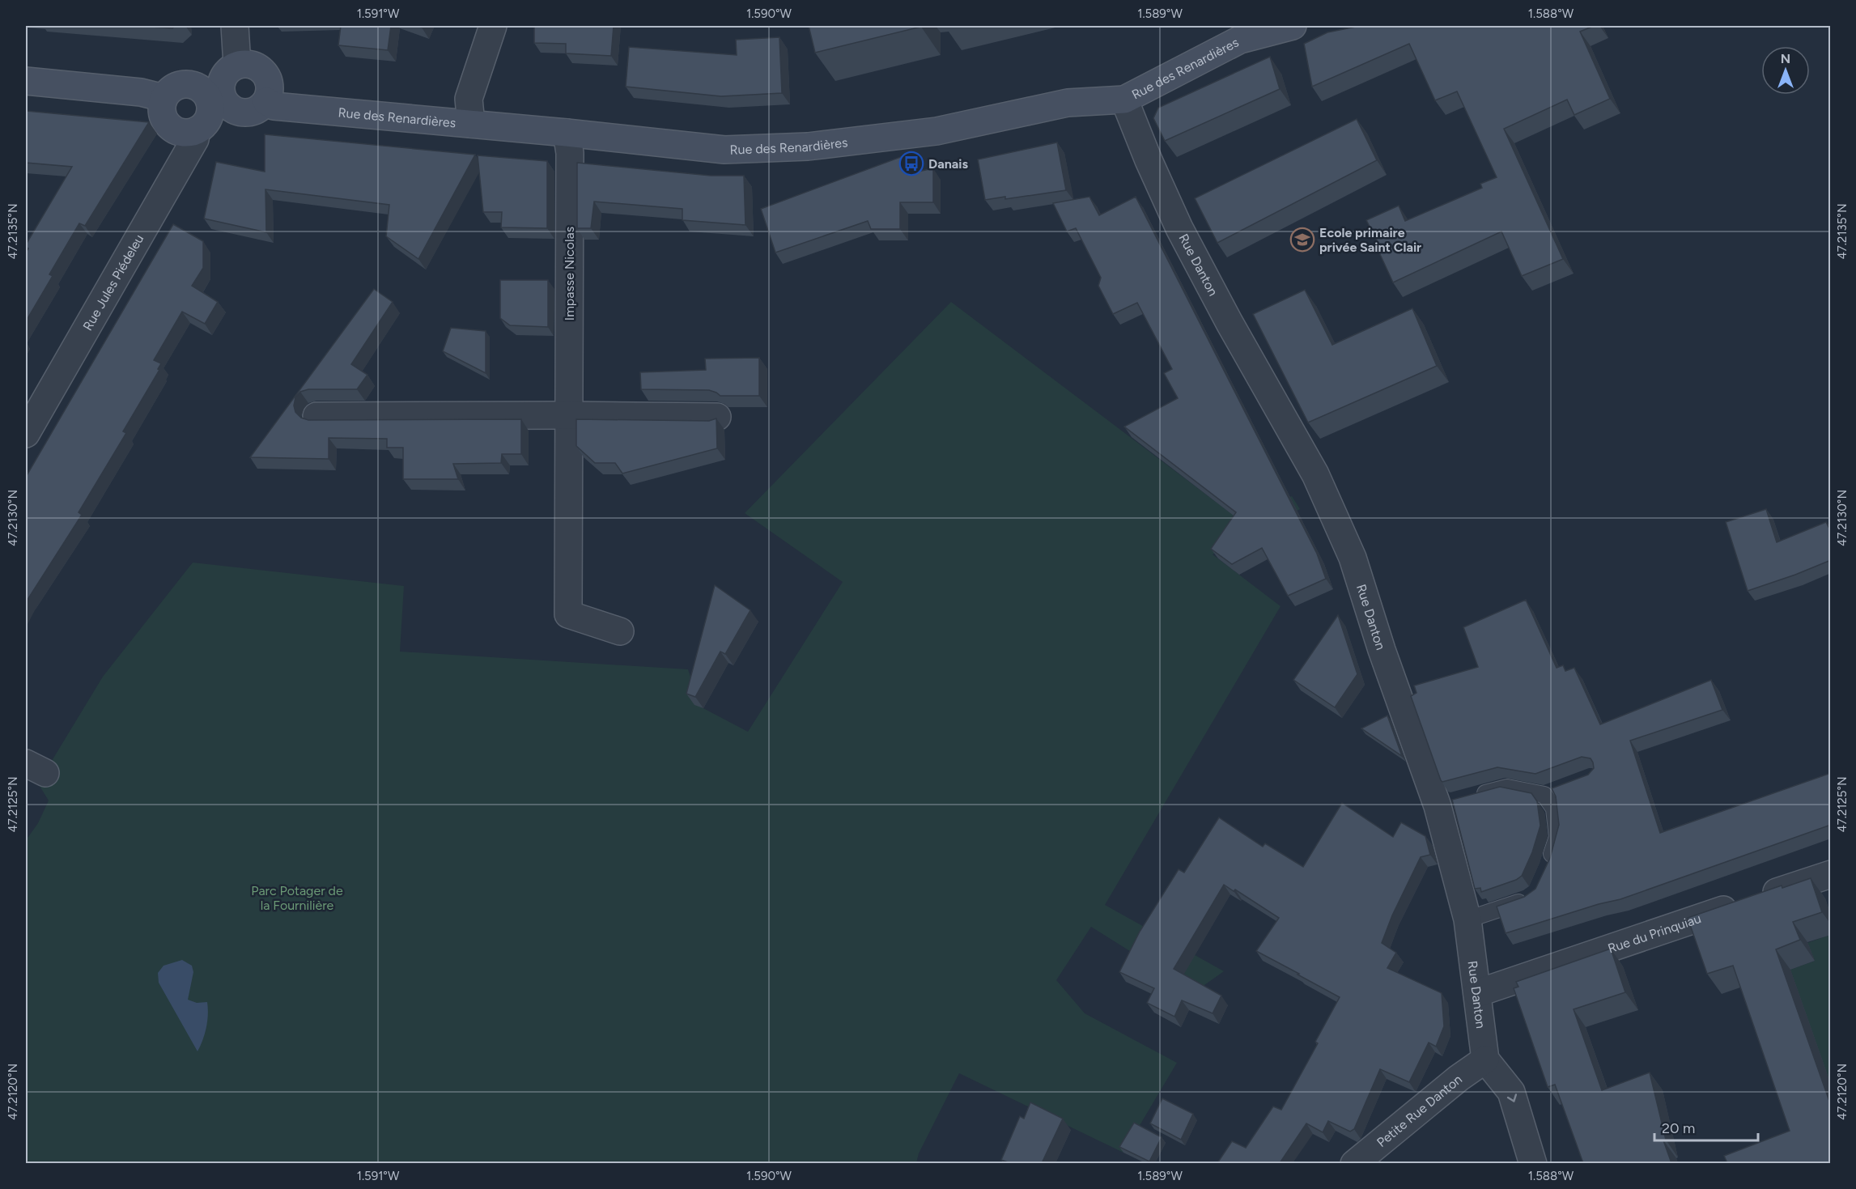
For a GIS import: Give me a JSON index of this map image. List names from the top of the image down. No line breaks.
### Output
{"streets":{"street":["Rue des Renardières","Rue Danton","Impasse Nicolas","Rue Jules Piédeleu","Rue du Prinquiau","Petite Rue Danton"]},"crossings":[["Rue des Renardières","Rue Danton"],["Rue des Renardières","Impasse Nicolas"],["Rue Danton","Rue du Prinquiau"],["Rue Danton","Petite Rue Danton"]],"parks":["Parc Potager de la Fournilière"],"places":{"bus stop":["Danais"],"school or university":["Ecole primaire privée Saint Clair"]},"scale_bar":"20 m","north":"top","coordinates":["1.591°W","1.590°W","1.589°W","1.588°W","47.2135°N","47.2130°N","47.2125°N","47.2120°N"]}
